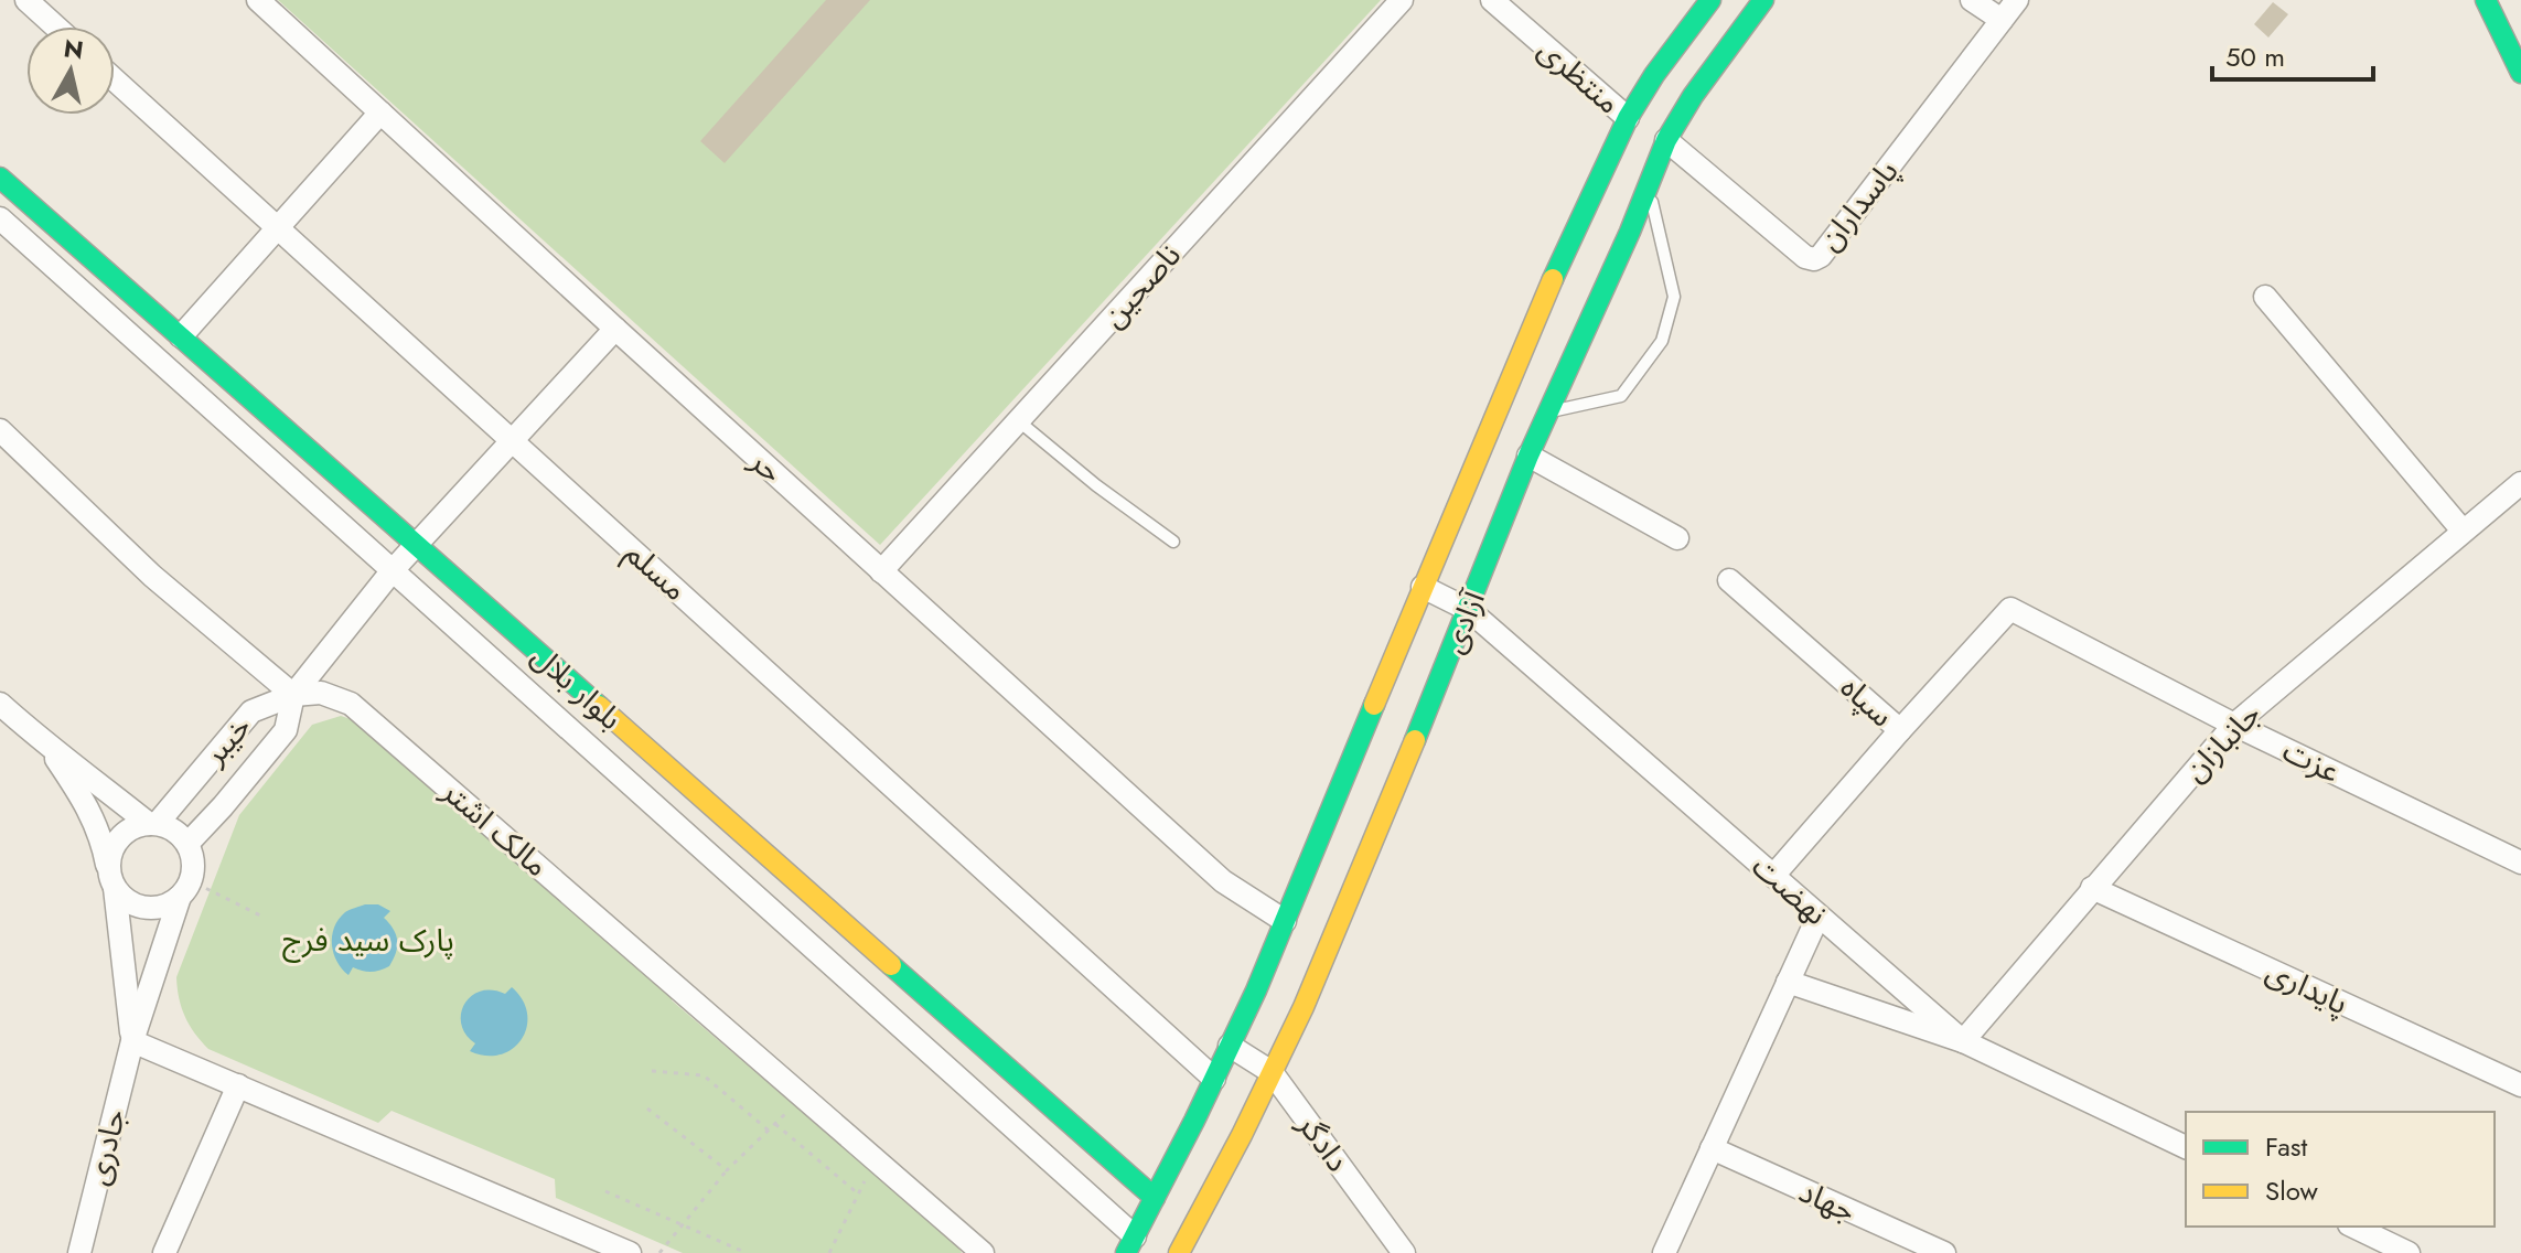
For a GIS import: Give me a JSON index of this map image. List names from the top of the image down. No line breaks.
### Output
{"streets":{"main road":["آزادی","بلوار بلال"],"street":["منتظری","پاسداران","ناصحین","حر","مسلم","سپاه","خیبر","جانبازان","عزت","مالک اشتر","نهضت","پایداری","دادگر","جادری","جهاد"]},"crossings":[["منتظری","آزادی"],["پاسداران","آزادی"],["ناصحین","حر"],["حر","آزادی"],["مسلم","آزادی"],["آزادی","بلوار بلال"],["آزادی","نهضت"],["آزادی","دادگر"],["سپاه","عزت"],["سپاه","نهضت"],["خیبر","مالک اشتر"],["خیبر","جادری"],["جانبازان","عزت"],["جانبازان","نهضت"],["جانبازان","پایداری"]],"parks":["پارک سید فرج"],"legend":["Fast","Slow"],"scale_bar":"50 m","north":"top"}
